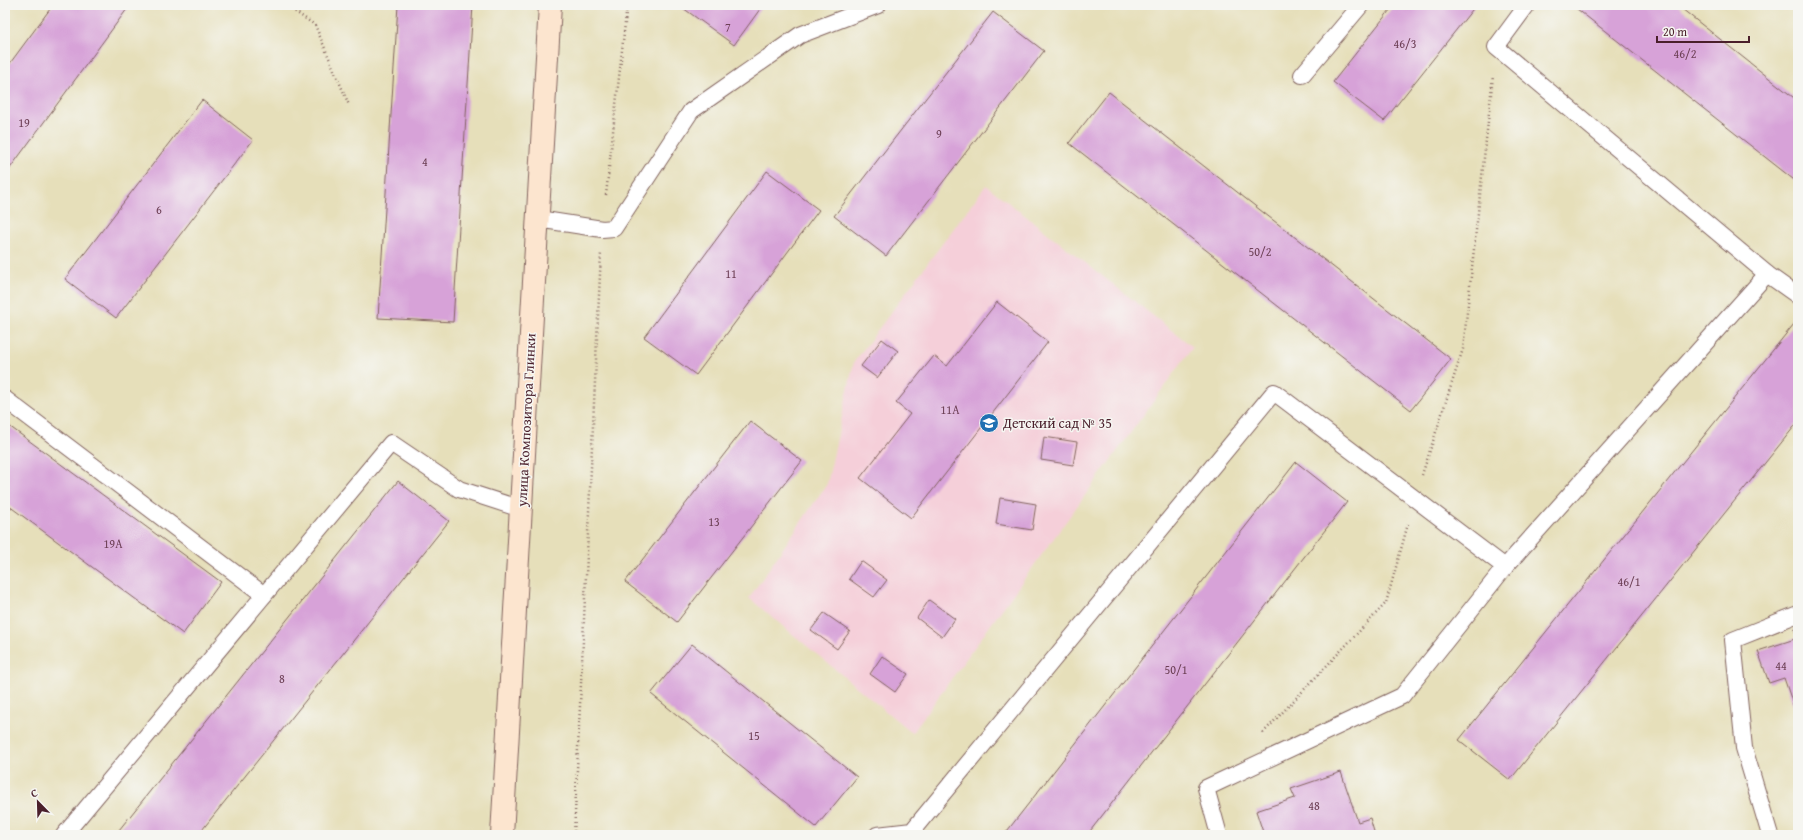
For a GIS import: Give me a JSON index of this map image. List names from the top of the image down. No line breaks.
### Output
{"streets":{"street":["улица Композитора Глинки"]},"places":{"school or university":["Детский сад № 35"]},"house_numbers":["7","46/3","46/2","19","9","4","6","50/2","11","11А","13","19А","46/1","44","50/1","8","15","48"],"scale_bar":"20 m","north":"top left"}
